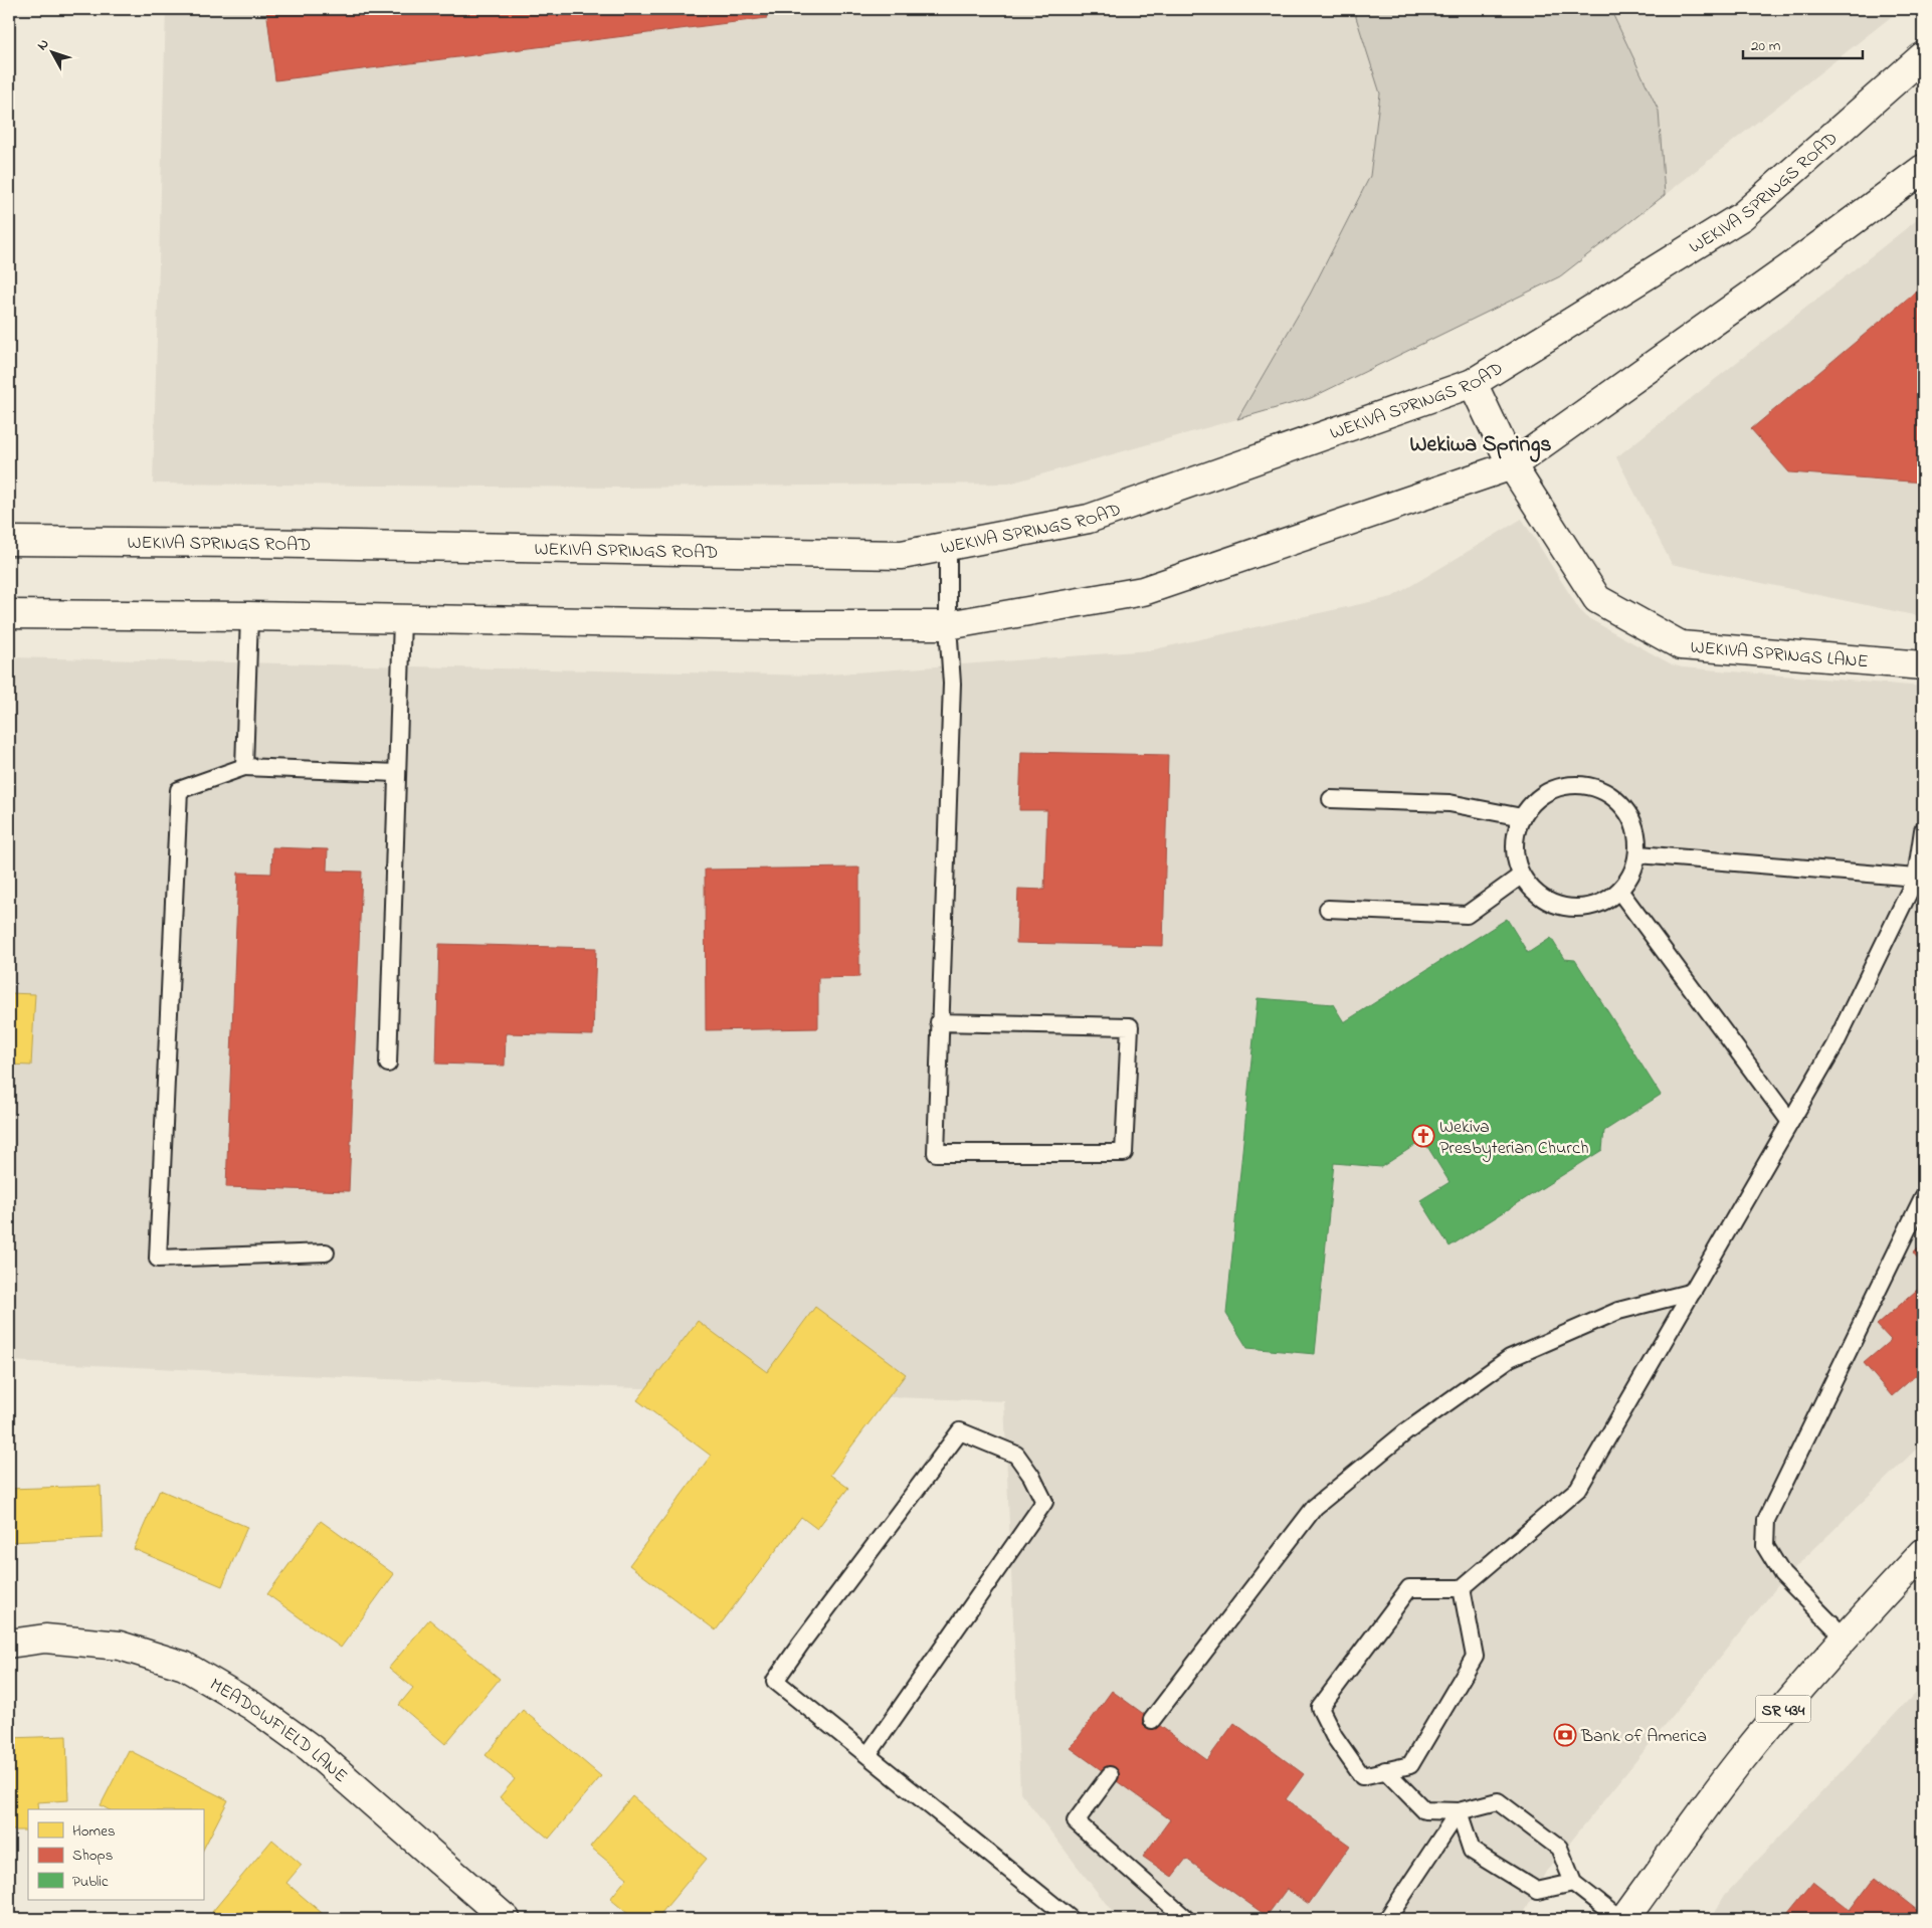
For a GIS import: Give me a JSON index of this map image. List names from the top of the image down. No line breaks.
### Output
{"streets":{"main road":["WEKIVA SPRINGS ROAD","WEKIVA SPRINGS LANE","SR 434","MEADOWFIELD LANE"]},"crossings":[["WEKIVA SPRINGS ROAD","WEKIVA SPRINGS LANE"]],"districts":["Wekiwa Springs"],"places":{"church":["Wekiva Presbyterian Church"],"bank":["Bank of America"]},"legend":["Homes","Shops","Public"],"scale_bar":"20 m","north":"top left"}
